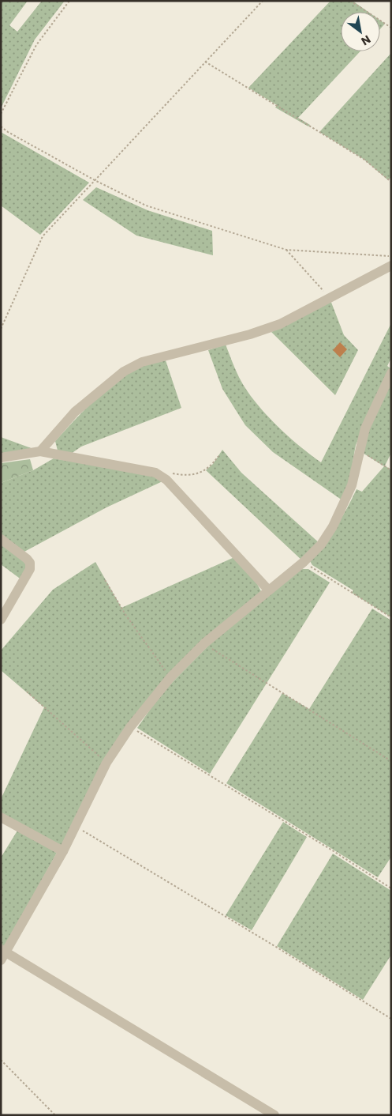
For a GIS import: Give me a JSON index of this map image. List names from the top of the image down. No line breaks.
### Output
{"north":"bottom right"}
